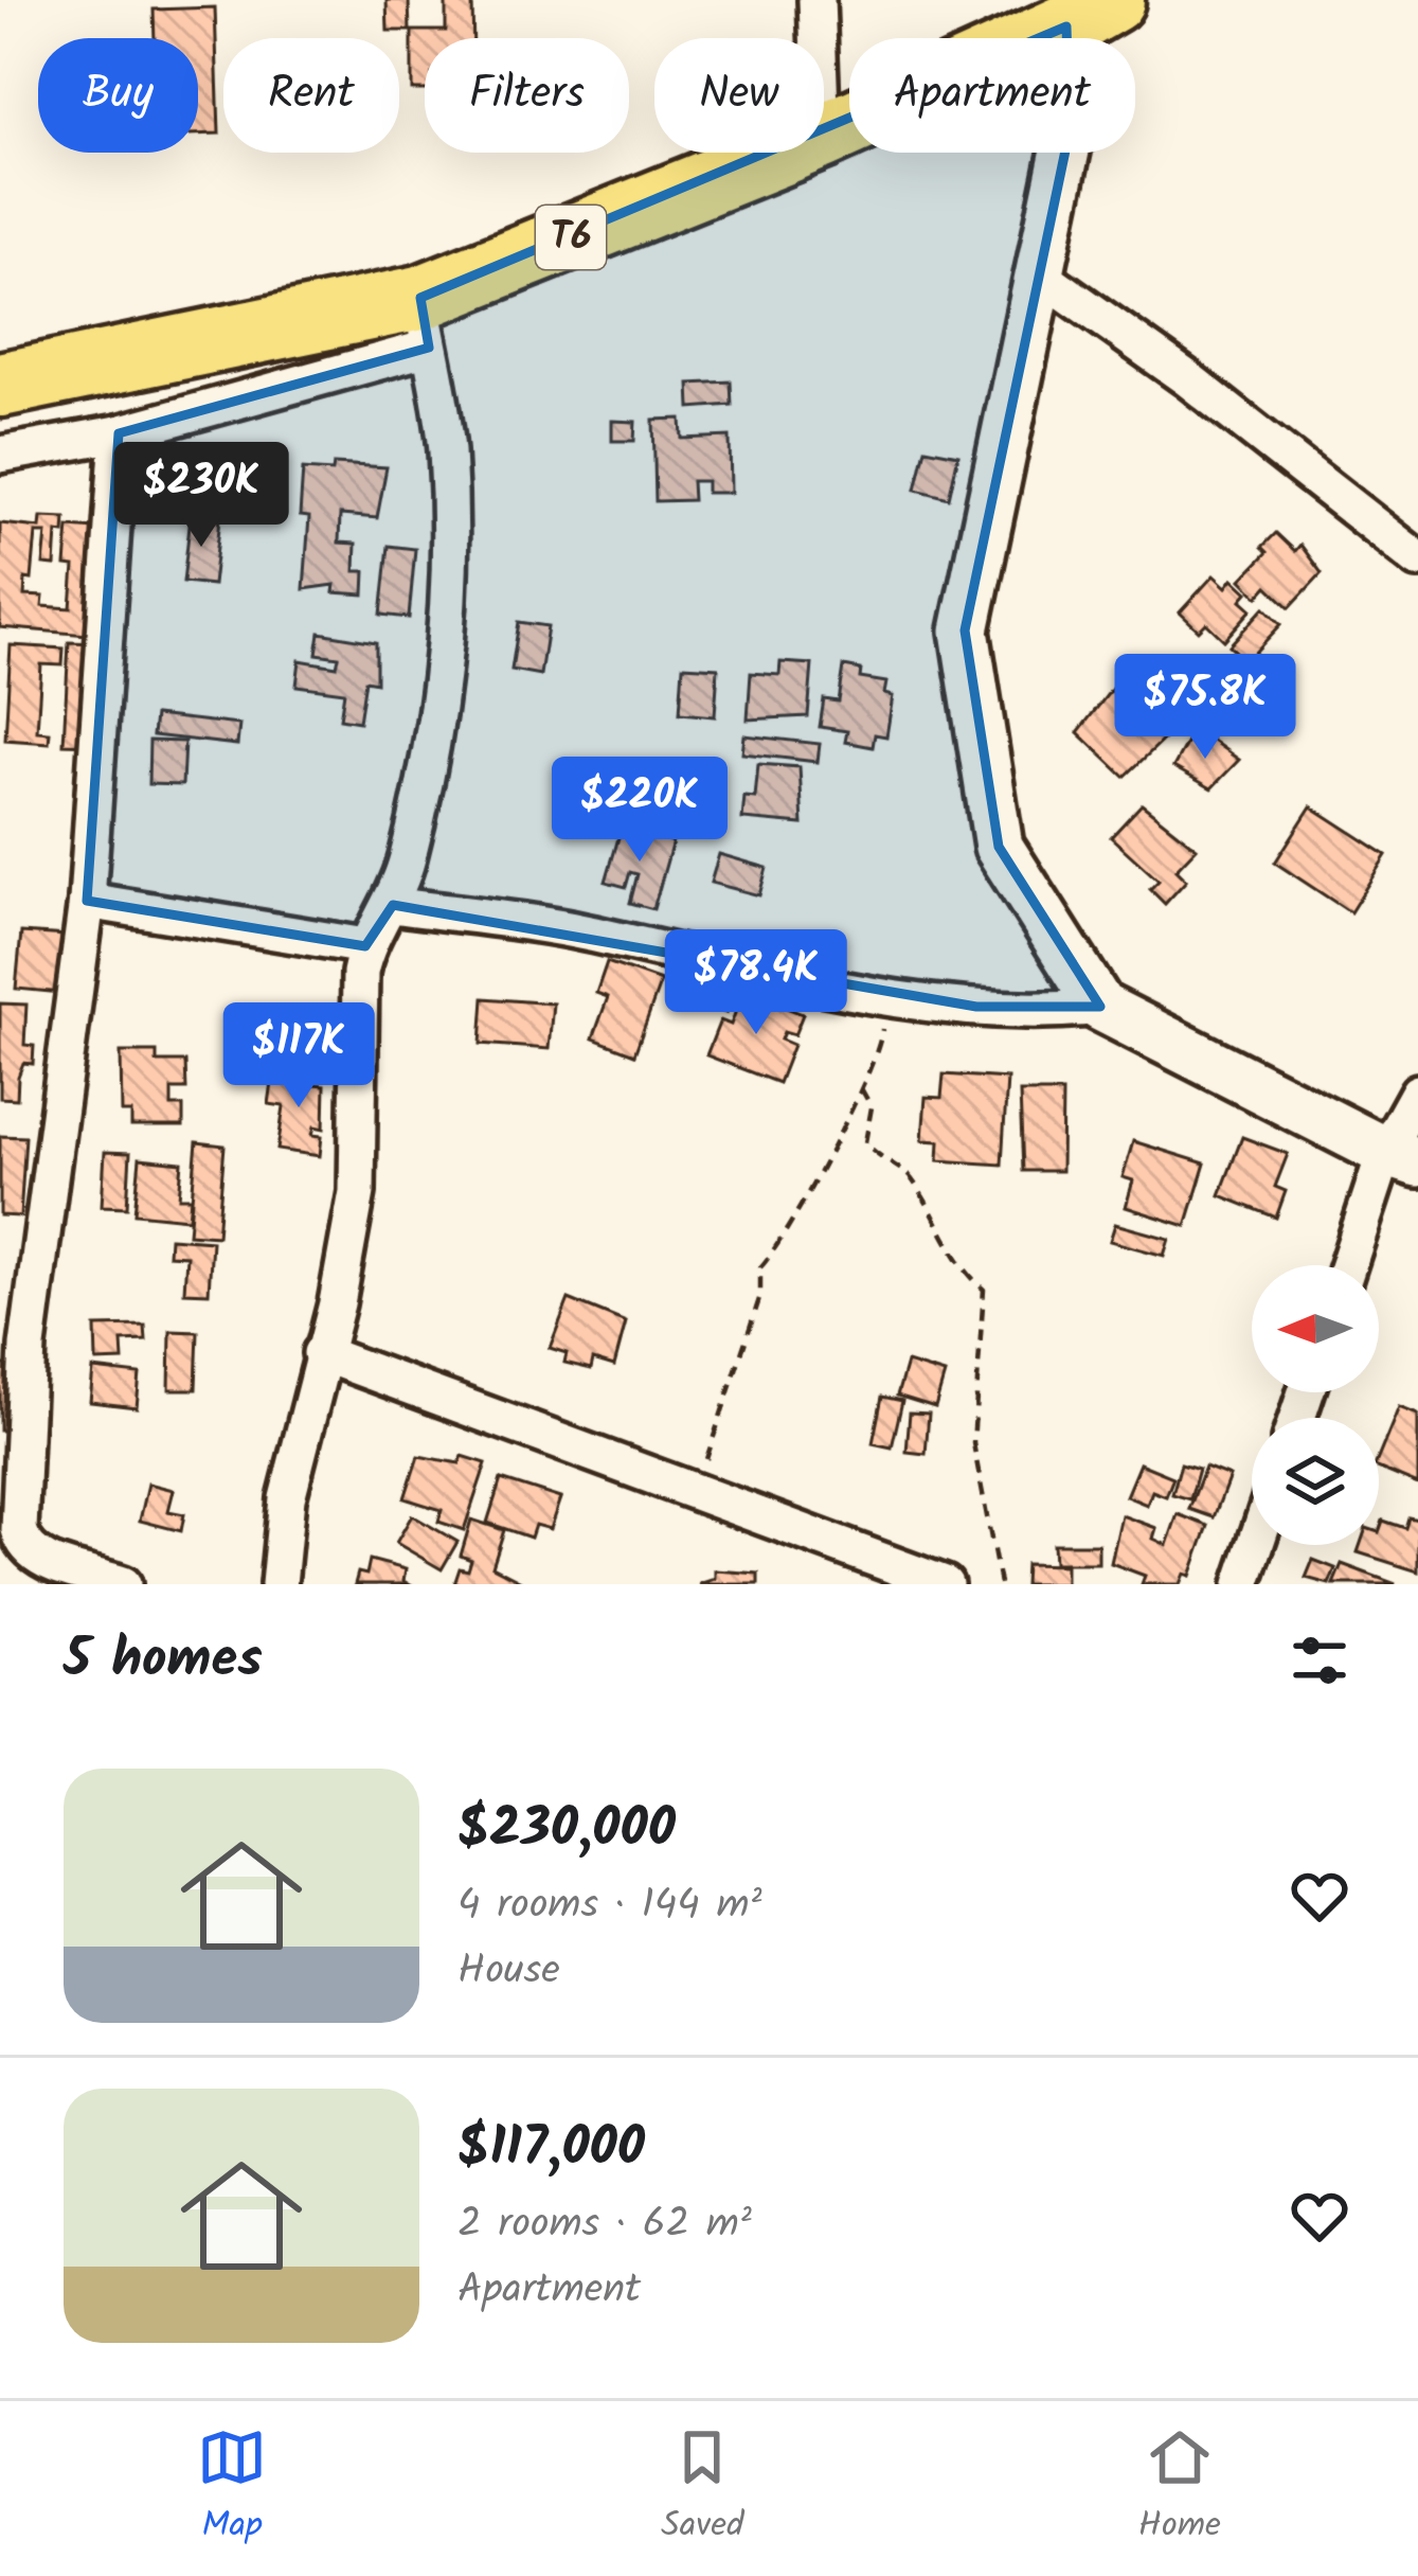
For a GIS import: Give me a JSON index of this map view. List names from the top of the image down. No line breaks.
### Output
{"streets":{"highway":["T6"]},"north":"left","page":{"chip":["Buy","Rent","Filters","New","Apartment"],"price":["$230K","$75.8K","$220K","$78.4K","$117K"],"heading":"5 homes","list":[{"name":"$230,000","note":"4 rooms · 144 m² · House"},{"name":"$117,000","note":"2 rooms · 62 m² · Apartment"}],"tabs":["Map","Saved","Home"]}}
